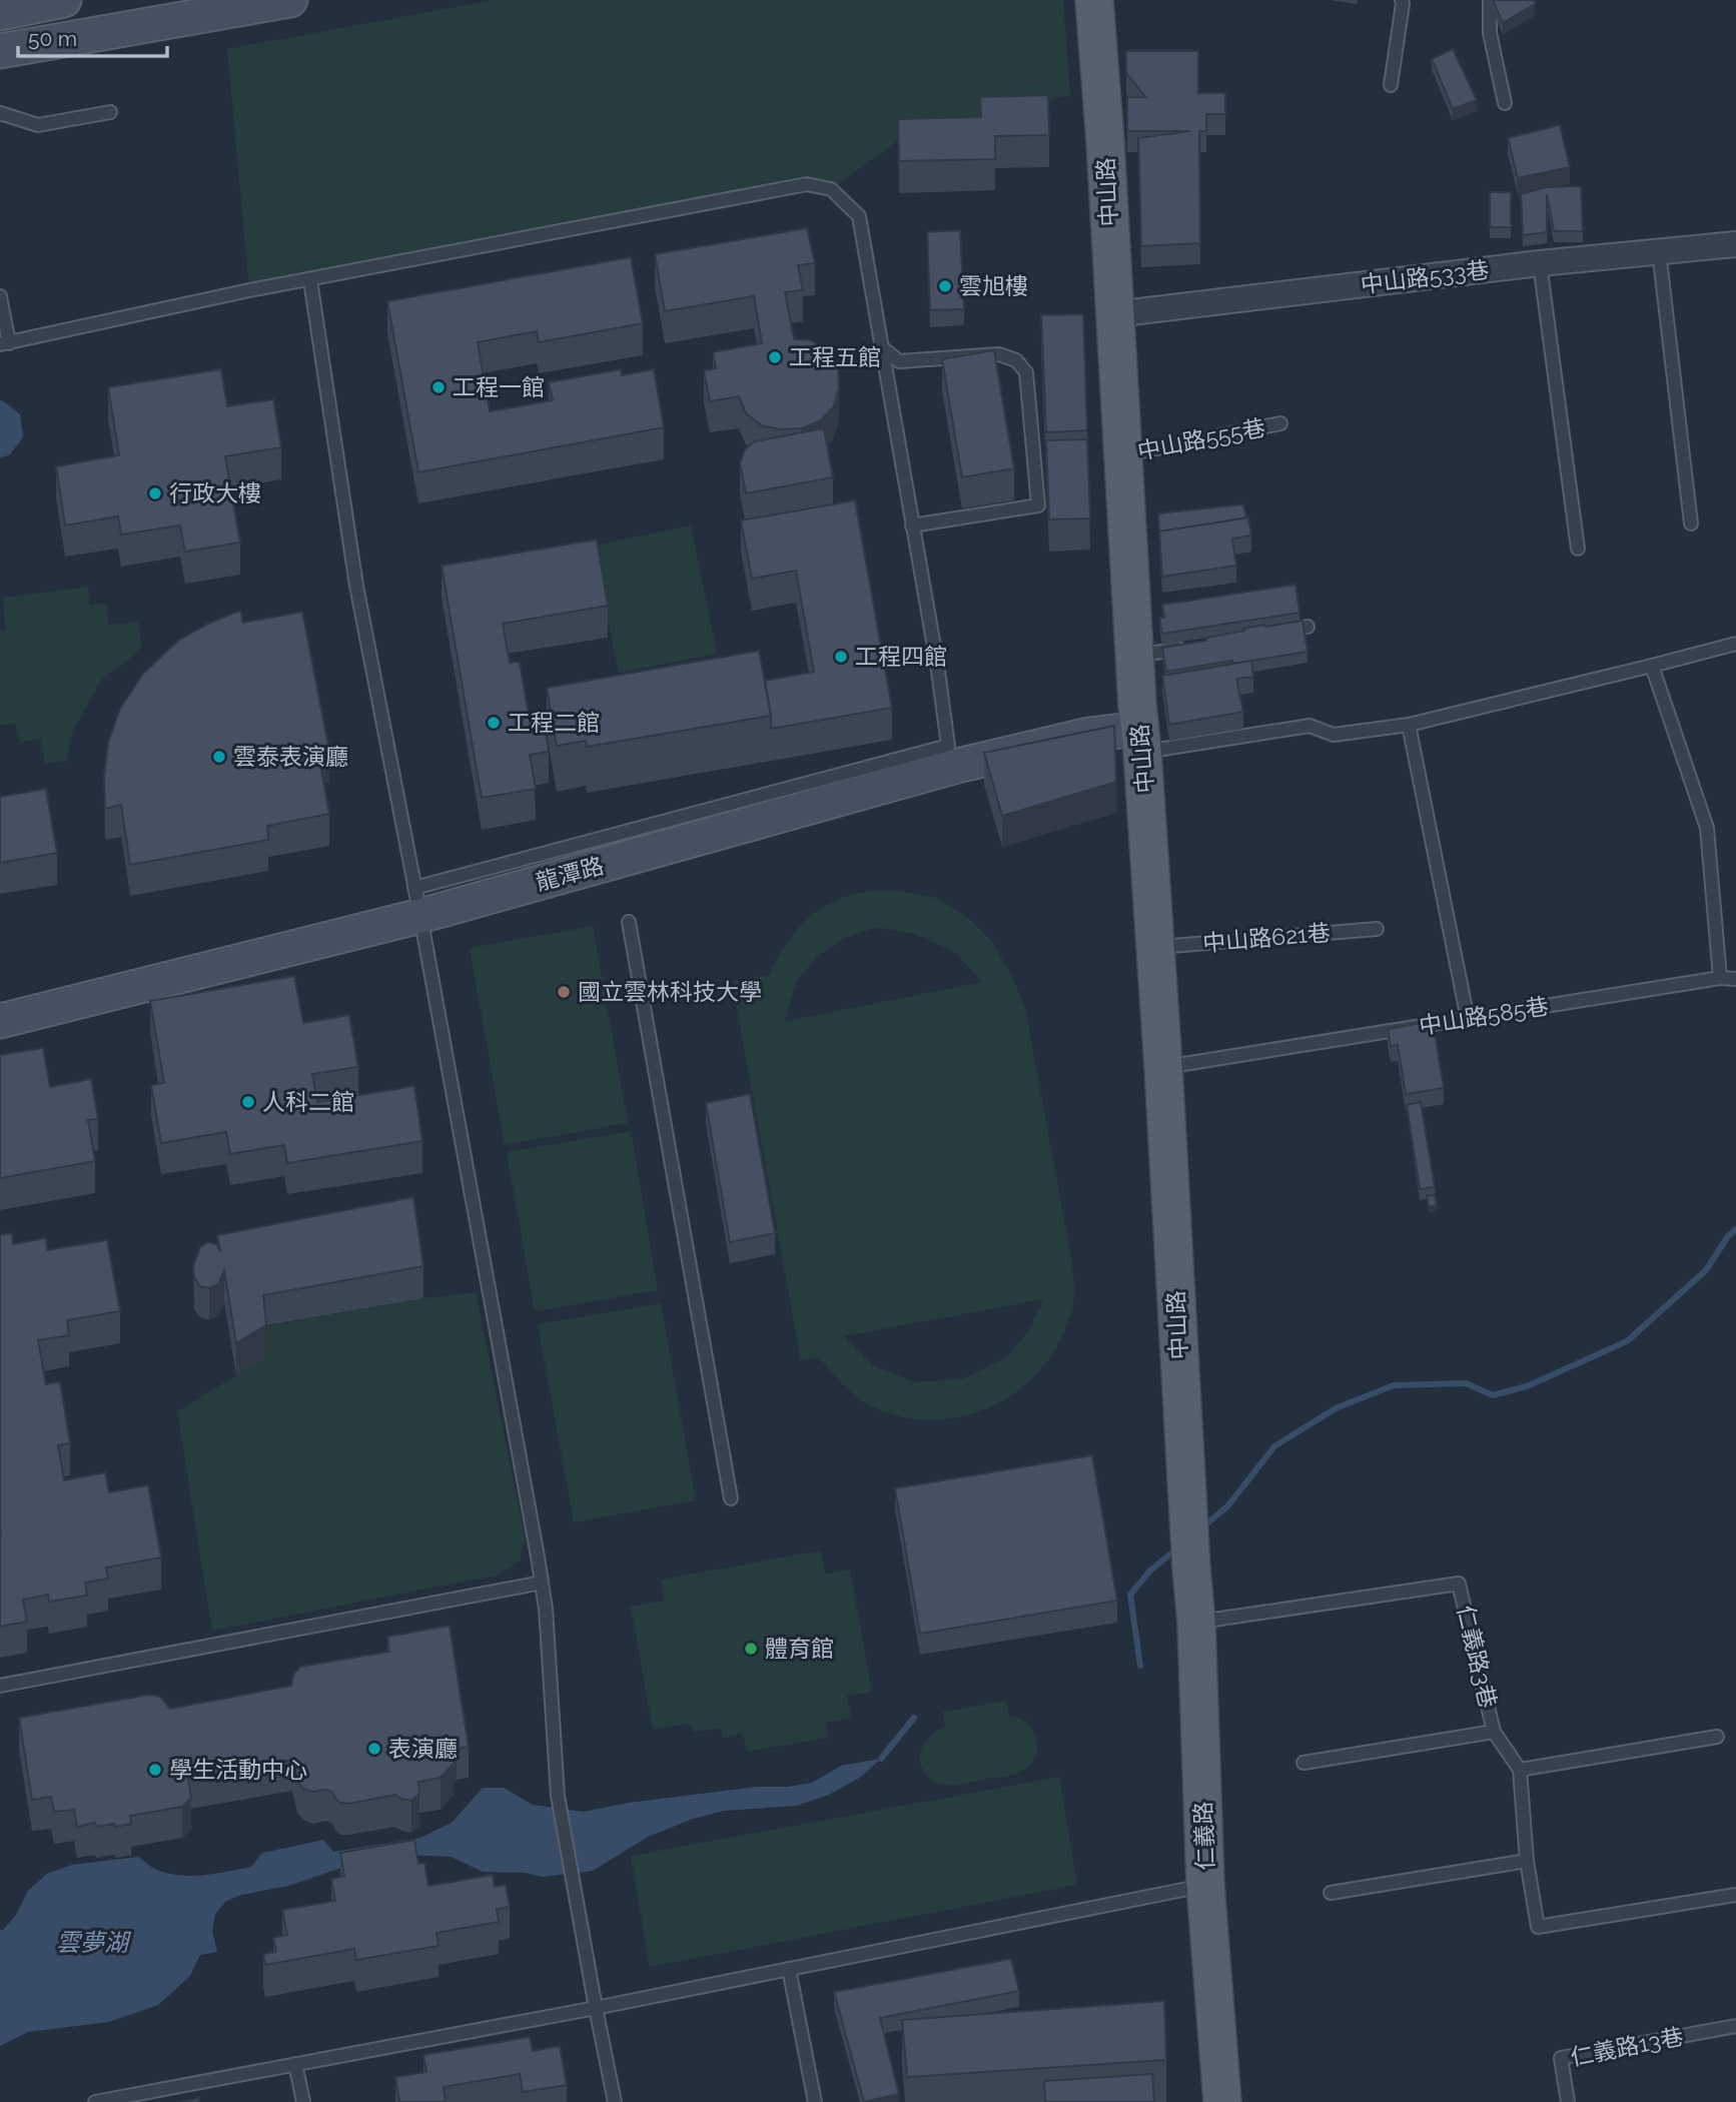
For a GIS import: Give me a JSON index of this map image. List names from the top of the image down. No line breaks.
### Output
{"streets":{"main road":["中山路","仁義路"],"street":["中山路533巷","龍潭路"],"lane":["中山路555巷","中山路621巷","中山路585巷","仁義路3巷","仁義路13巷"]},"crossings":[["中山路","中山路533巷"],["中山路","中山路555巷"],["中山路","龍潭路"],["中山路","中山路621巷"],["中山路","中山路585巷"],["中山路","仁義路"],["仁義路3巷","仁義路"]],"water":["雲夢湖"],"places":["雲旭樓","工程五館","工程一館","行政大樓","工程四館","工程二館","雲泰表演廳","國立雲林科技大學","人科二館","體育館","表演廳","學生活動中心"],"scale_bar":"50 m"}
